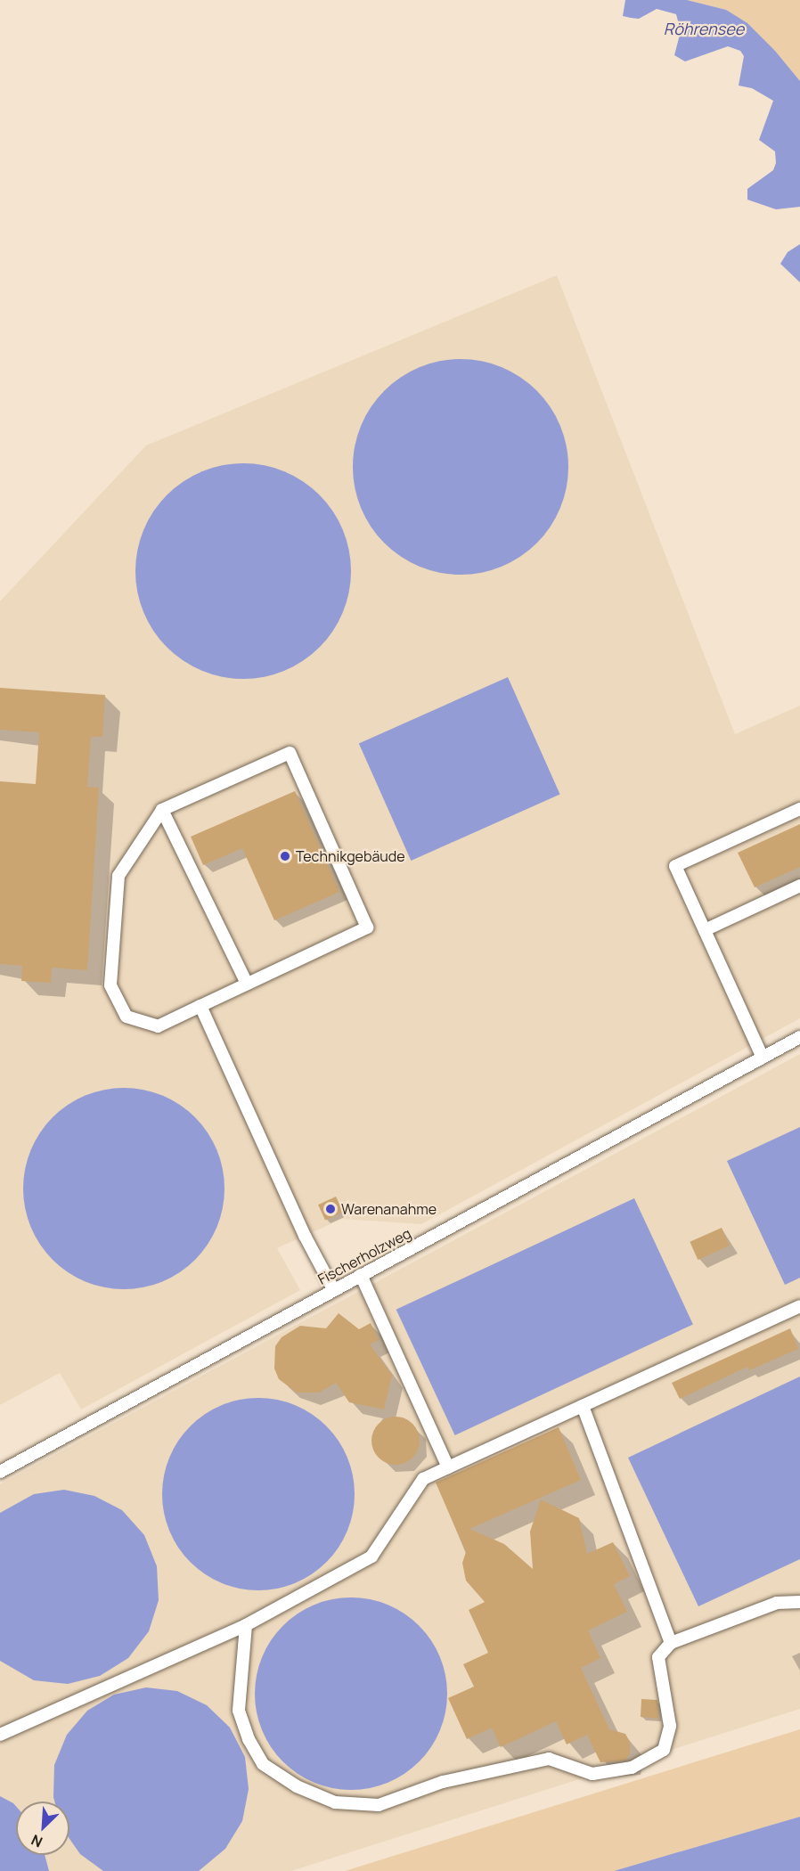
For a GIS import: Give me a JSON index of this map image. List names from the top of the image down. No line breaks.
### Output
{"streets":{"lane":["Fischerholzweg"]},"water":["Röhrensee"],"places":["Technikgebäude","Warenanahme"],"north":"bottom left"}
